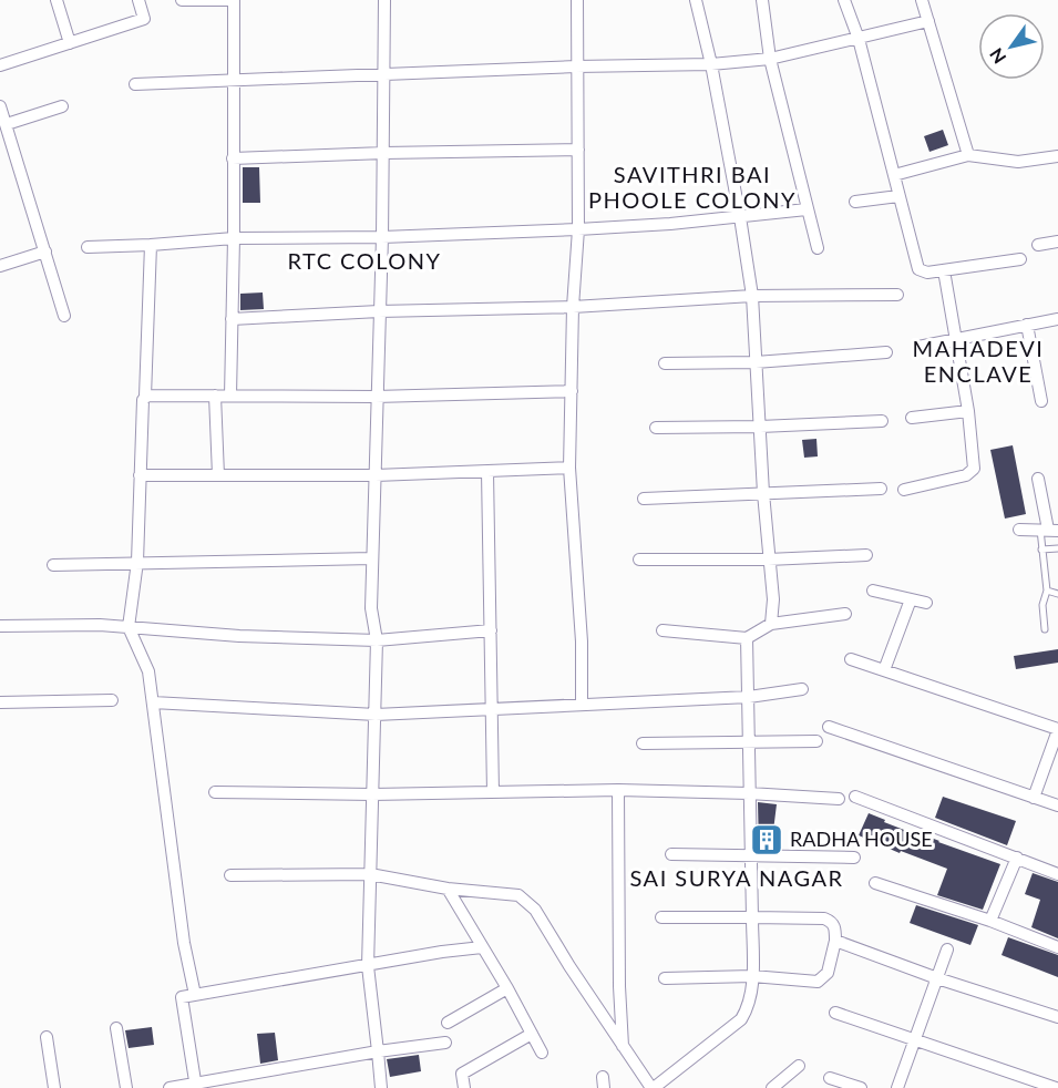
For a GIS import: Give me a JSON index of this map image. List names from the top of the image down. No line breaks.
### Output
{"districts":["SAVITHRI BAI PHOOLE COLONY","RTC COLONY","MAHADEVI ENCLAVE","SAI SURYA NAGAR"],"places":{"building":["RADHA HOUSE"]},"north":"bottom left"}
